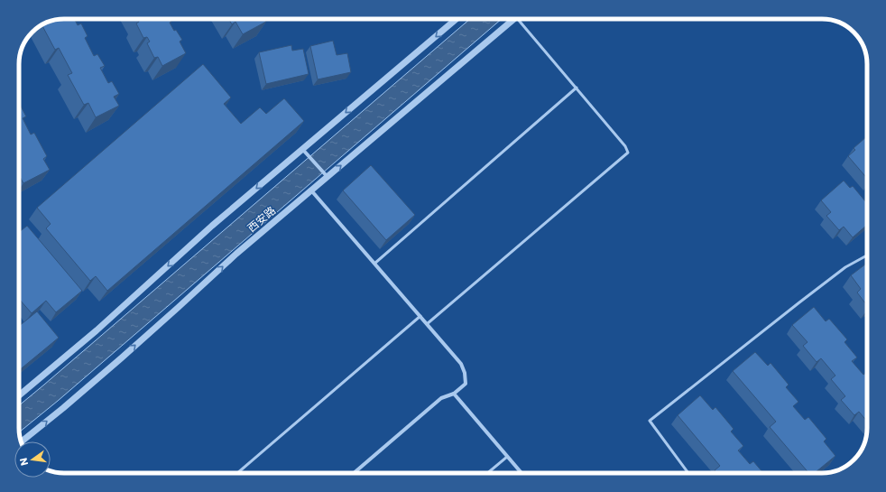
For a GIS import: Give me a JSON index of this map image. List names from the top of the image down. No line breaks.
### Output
{"streets":{"street":["西安路"]},"north":"left"}
